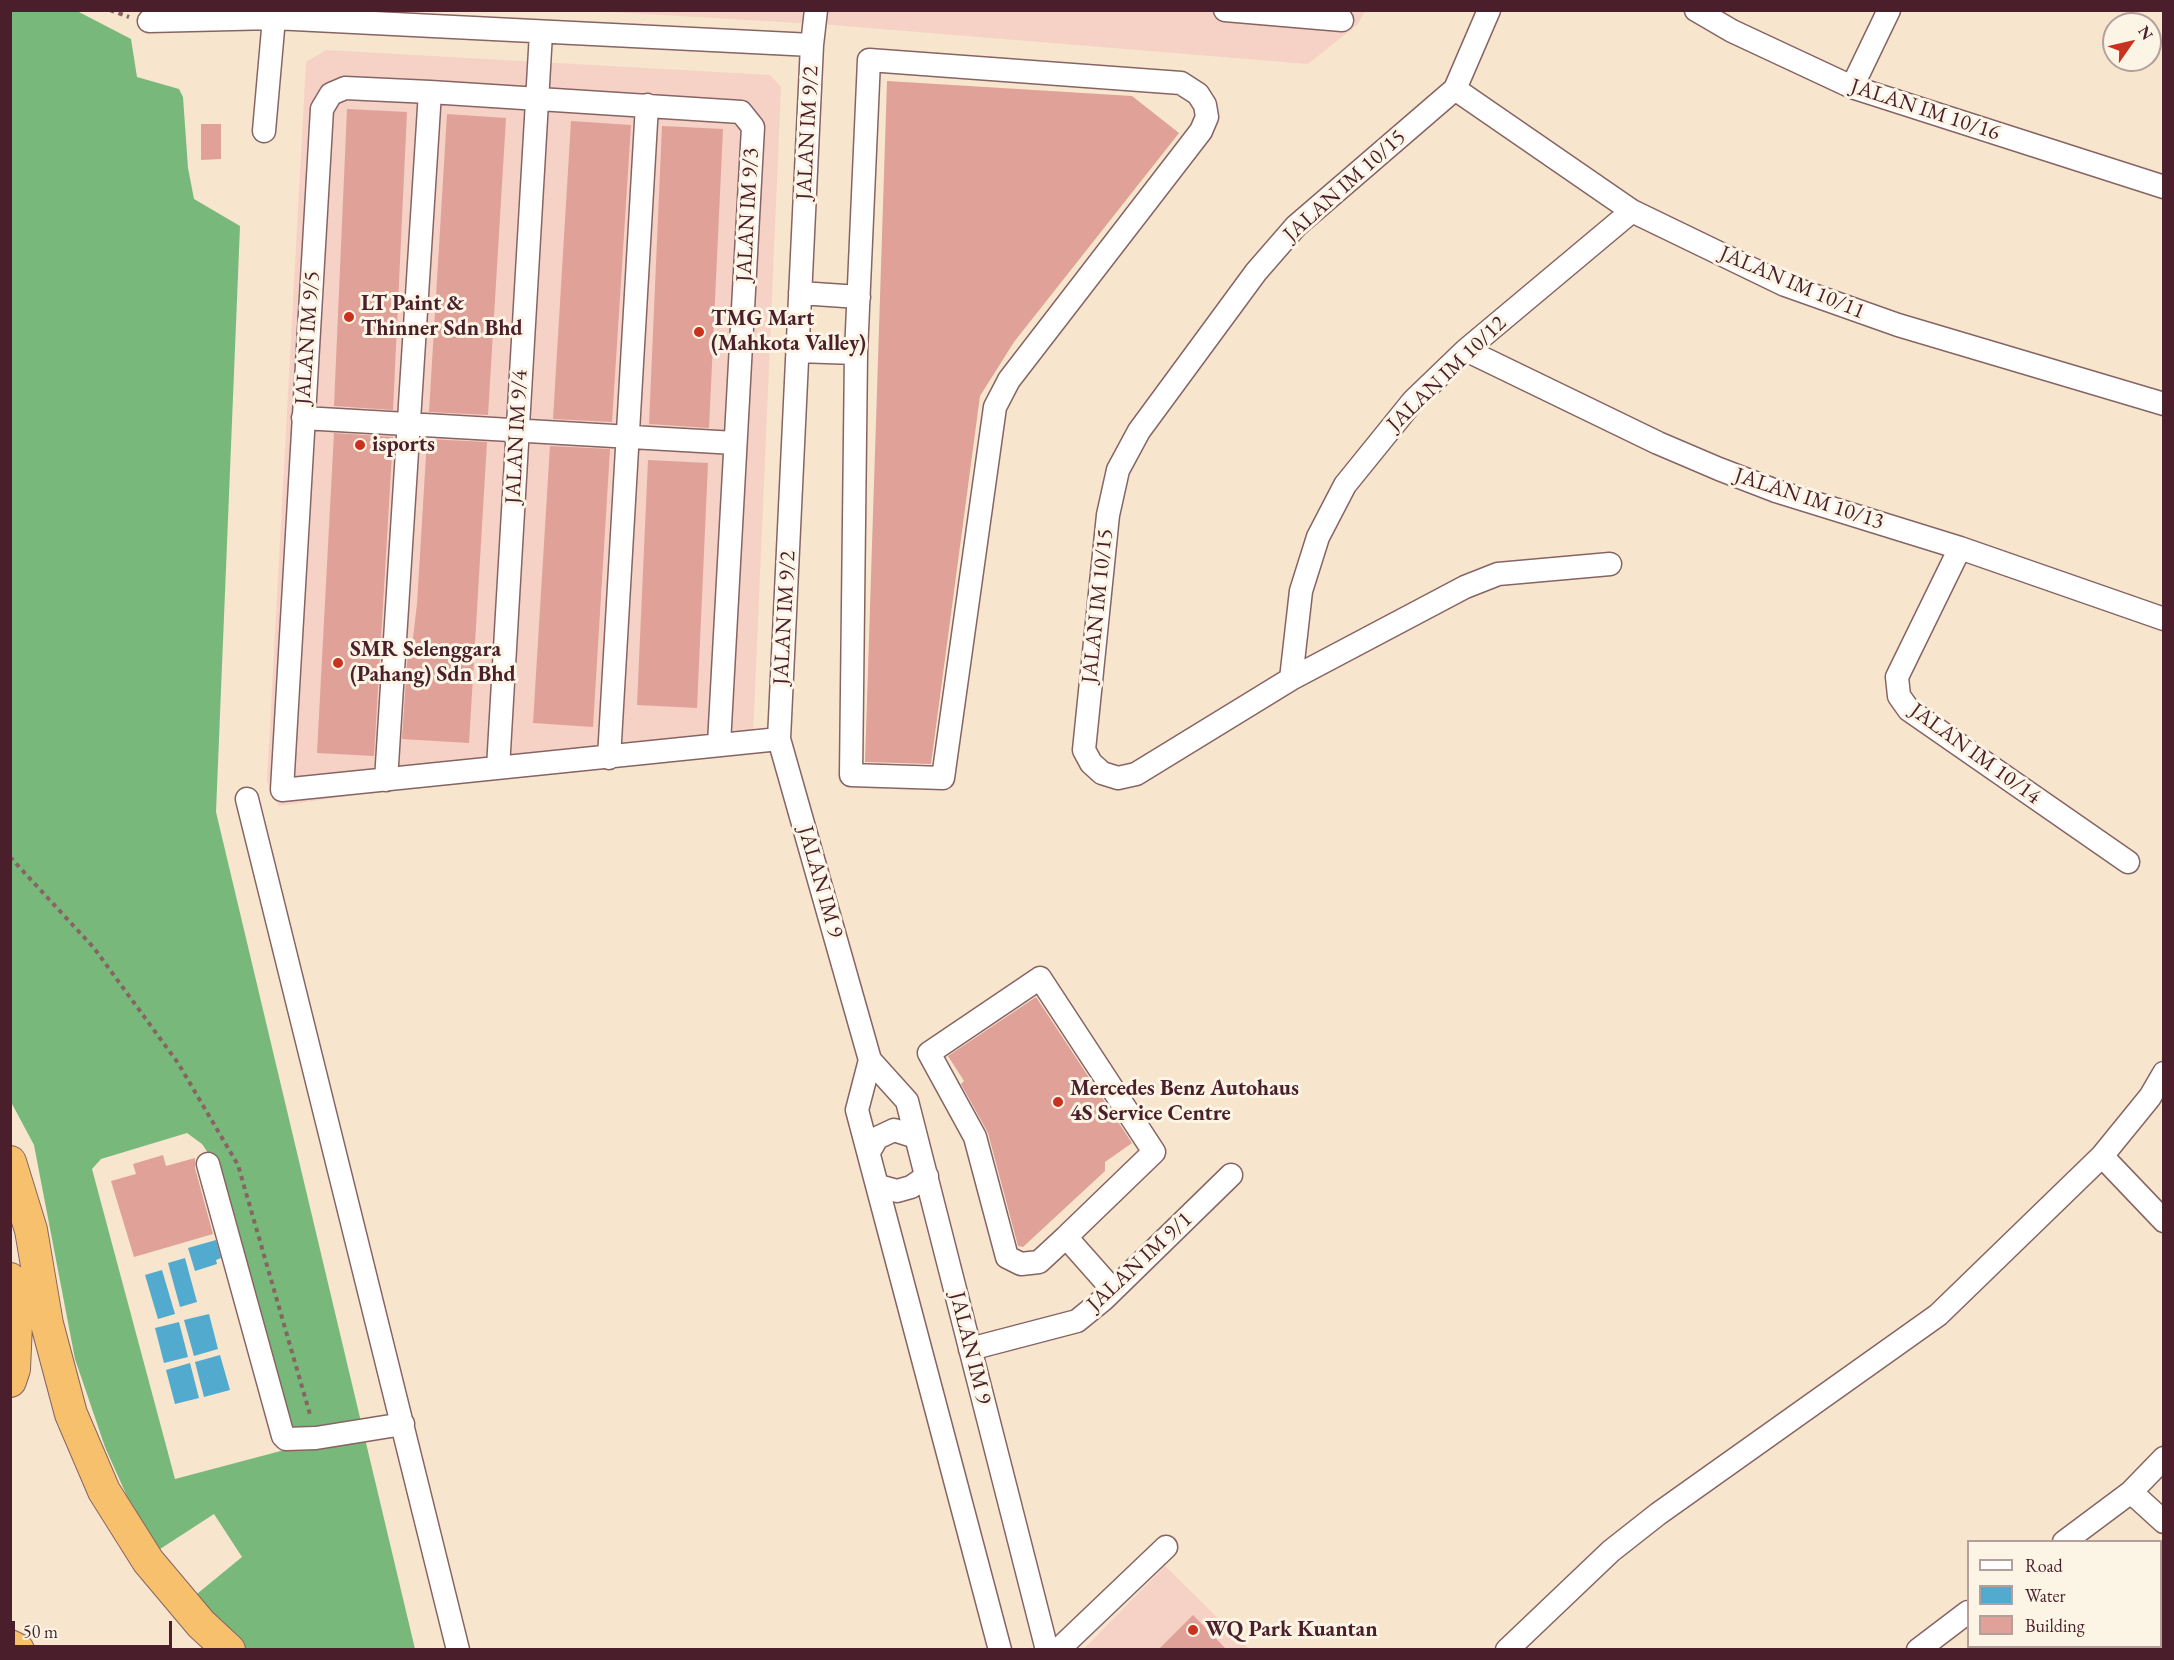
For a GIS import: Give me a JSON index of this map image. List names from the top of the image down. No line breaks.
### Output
{"streets":{"street":["JALAN IM 10/16","JALAN IM 9/2","JALAN IM 10/15","JALAN IM 9/3","JALAN IM 10/11","JALAN IM 9/5","JALAN IM 10/12","JALAN IM 9/4","JALAN IM 10/13","JALAN IM 10/14","JALAN IM 9","JALAN IM 9/1"]},"crossings":[["JALAN IM 9/2","JALAN IM 9/4"],["JALAN IM 9/2","JALAN IM 9"],["JALAN IM 10/15","JALAN IM 10/11"],["JALAN IM 10/15","JALAN IM 10/12"],["JALAN IM 9/3","JALAN IM 9/5"],["JALAN IM 9/3","JALAN IM 9/4"],["JALAN IM 10/11","JALAN IM 10/12"],["JALAN IM 9/5","JALAN IM 9/4"],["JALAN IM 10/12","JALAN IM 10/13"],["JALAN IM 10/13","JALAN IM 10/14"],["JALAN IM 9","JALAN IM 9/1"]],"places":["LT Paint & Thinner Sdn Bhd","TMG Mart (Mahkota Valley)","isports","SMR Selenggara (Pahang) Sdn Bhd","Mercedes Benz Autohaus 4S Service Centre","WQ Park Kuantan"],"legend":["Road","Water","Building"],"scale_bar":"50 m","north":"top right"}
